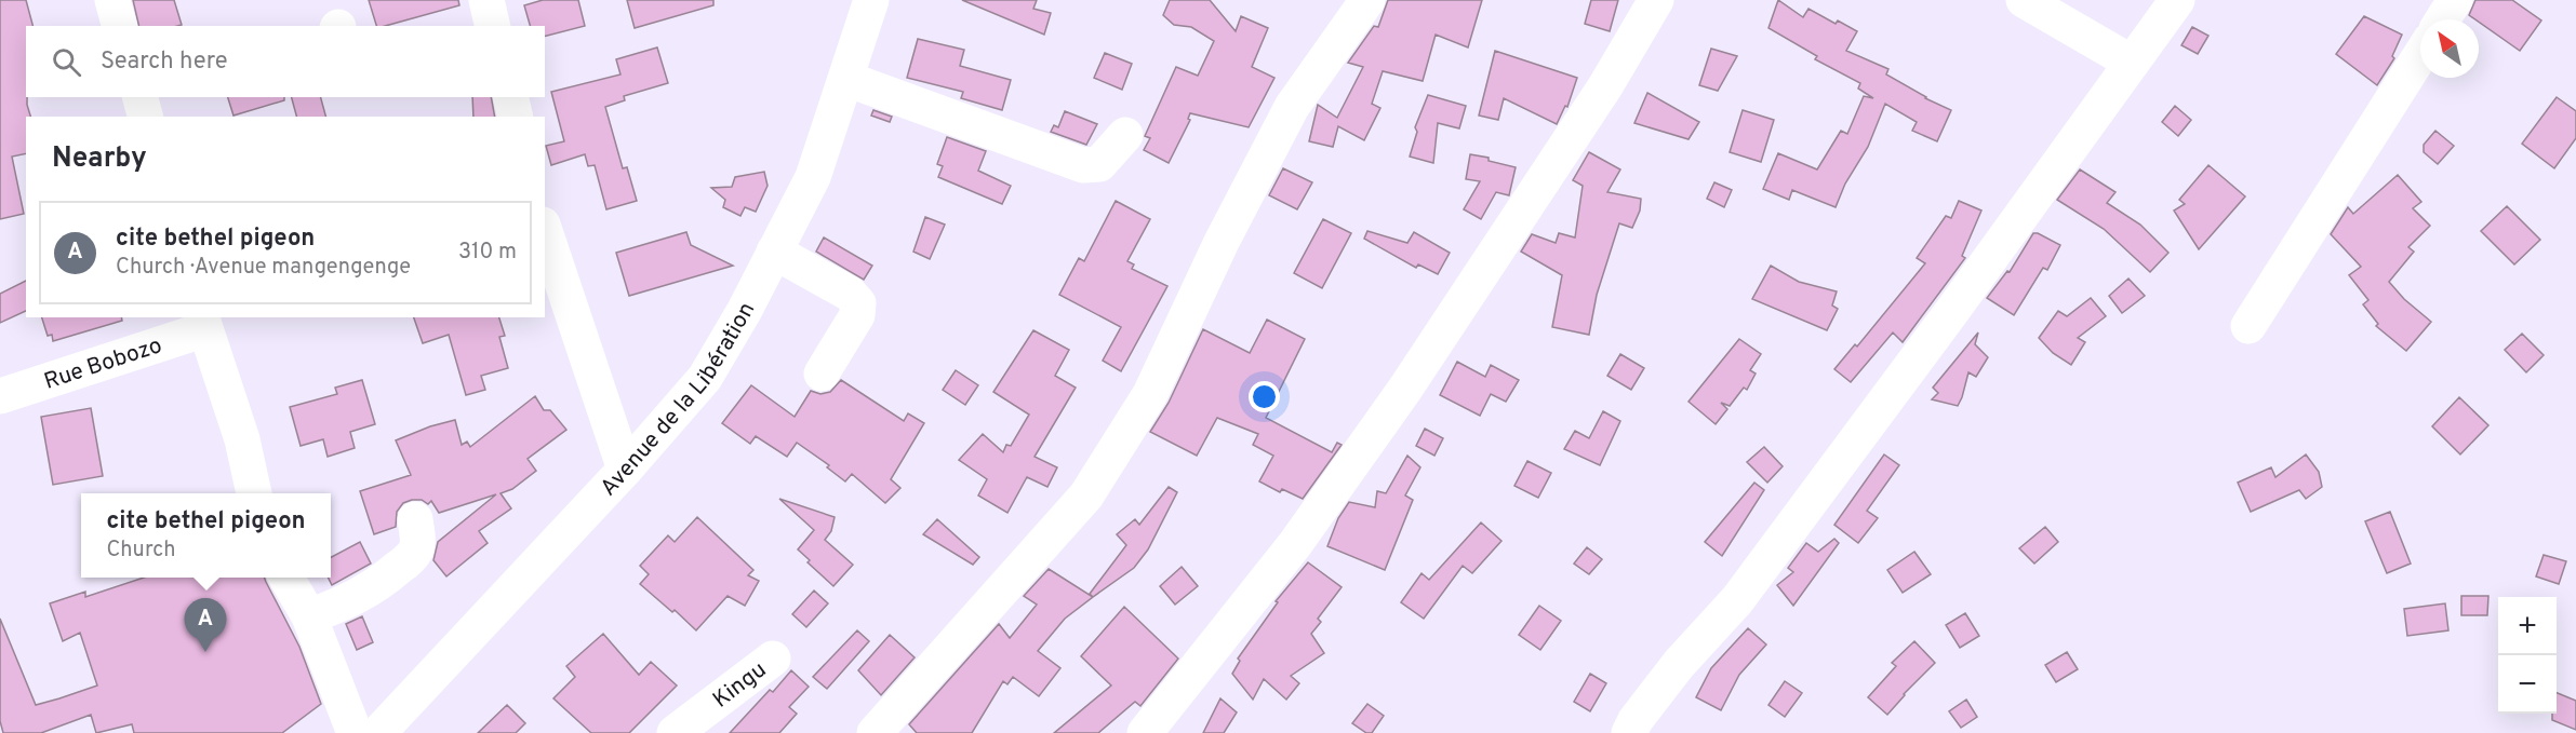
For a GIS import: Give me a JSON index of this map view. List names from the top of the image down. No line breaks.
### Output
{"streets":{"main road":["Rue Bobozo","Avenue de la Libération","Kingu"]},"north":"top left","page":{"search":"Search here","heading":"Nearby","list":[{"mark":"A","name":"cite bethel pigeon","note":"Church · Avenue mangengenge","value":"310 m"}],"popup":["cite bethel pigeon","Church"],"map_buttons":["+","−"],"pins":"A"}}
